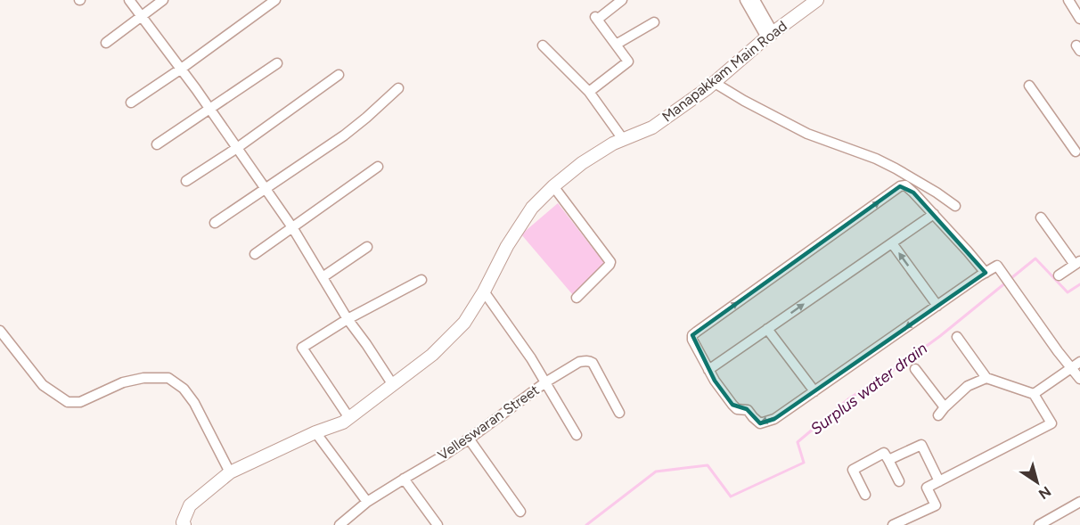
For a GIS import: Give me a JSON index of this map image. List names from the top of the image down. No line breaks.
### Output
{"streets":{"main road":["Manapakkam Main Road"],"street":["Velleswaran Street"]},"crossings":[["Manapakkam Main Road","Velleswaran Street"]],"water":["Surplus water drain"],"north":"bottom right"}
